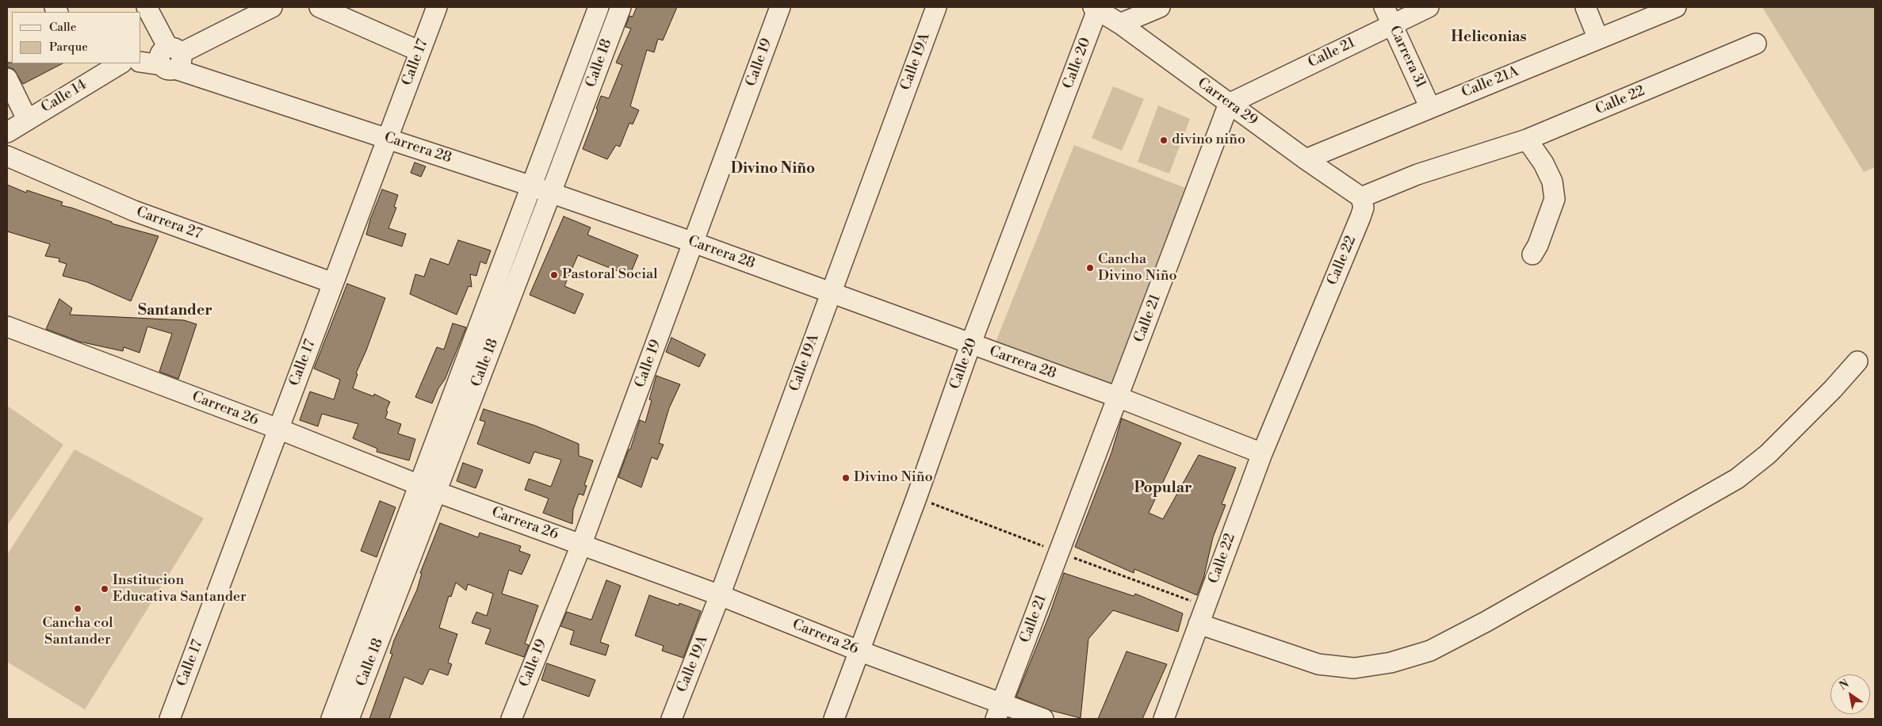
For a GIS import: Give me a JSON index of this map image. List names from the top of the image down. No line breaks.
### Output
{"streets":{"street":["Calle 21","Carrera 31","Calle 19A","Calle 17","Calle 19","Calle 18","Calle 20","Calle 21A","Calle 14","Calle 22","Carrera 29","Carrera 28","Carrera 27","Carrera 26"]},"crossings":[["Calle 21","Carrera 31"],["Calle 21","Carrera 29"],["Calle 21","Carrera 28"],["Calle 21","Carrera 26"],["Carrera 31","Calle 21A"],["Calle 19A","Carrera 28"],["Calle 19A","Carrera 26"],["Calle 17","Carrera 28"],["Calle 17","Carrera 27"],["Calle 17","Carrera 26"],["Calle 19","Carrera 28"],["Calle 19","Carrera 26"],["Calle 18","Carrera 28"],["Calle 18","Carrera 26"],["Calle 20","Carrera 29"],["Calle 20","Carrera 28"],["Calle 20","Carrera 26"],["Calle 21A","Carrera 29"],["Calle 22","Carrera 29"],["Calle 22","Carrera 28"]],"districts":["Heliconias","Divino Niño","Santander","Popular"],"places":["divino niño","Cancha Divino Niño","Pastoral Social","Divino Niño","Institucion Educativa Santander","Cancha col Santander"],"legend":["Calle","Parque"],"north":"top left"}
